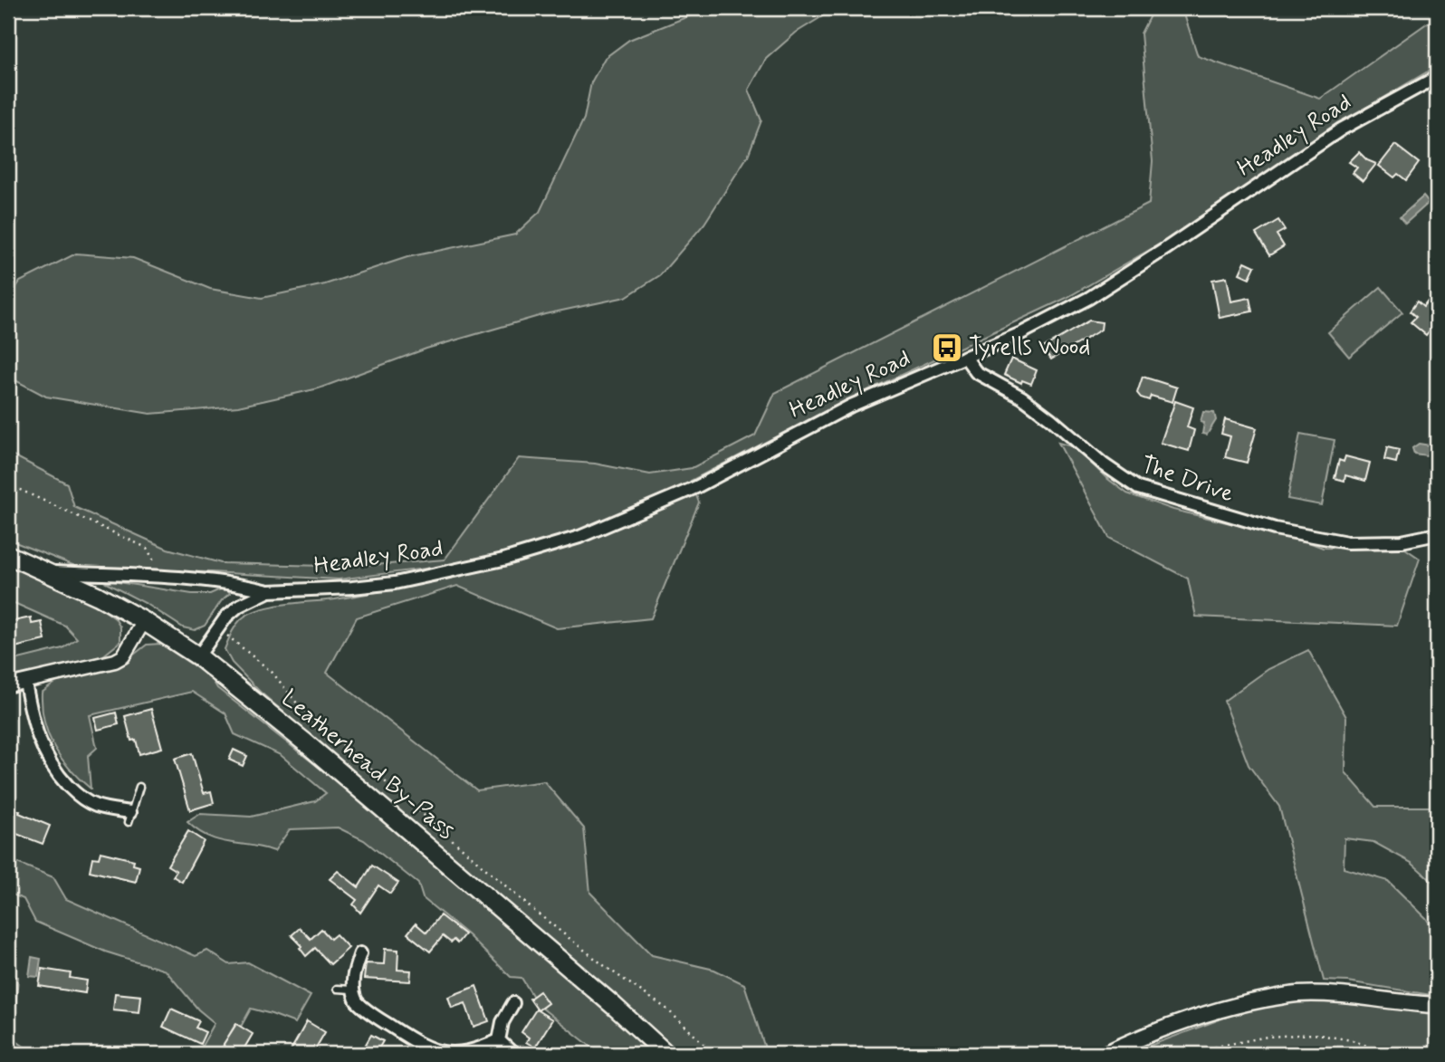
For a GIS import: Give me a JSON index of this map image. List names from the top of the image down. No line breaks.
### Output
{"streets":{"highway":["Leatherhead By-Pass"],"street":["Headley Road","The Drive"]},"crossings":[["Headley Road","The Drive"],["Headley Road","Leatherhead By-Pass"]],"places":{"bus stop":["Tyrells Wood"]}}
